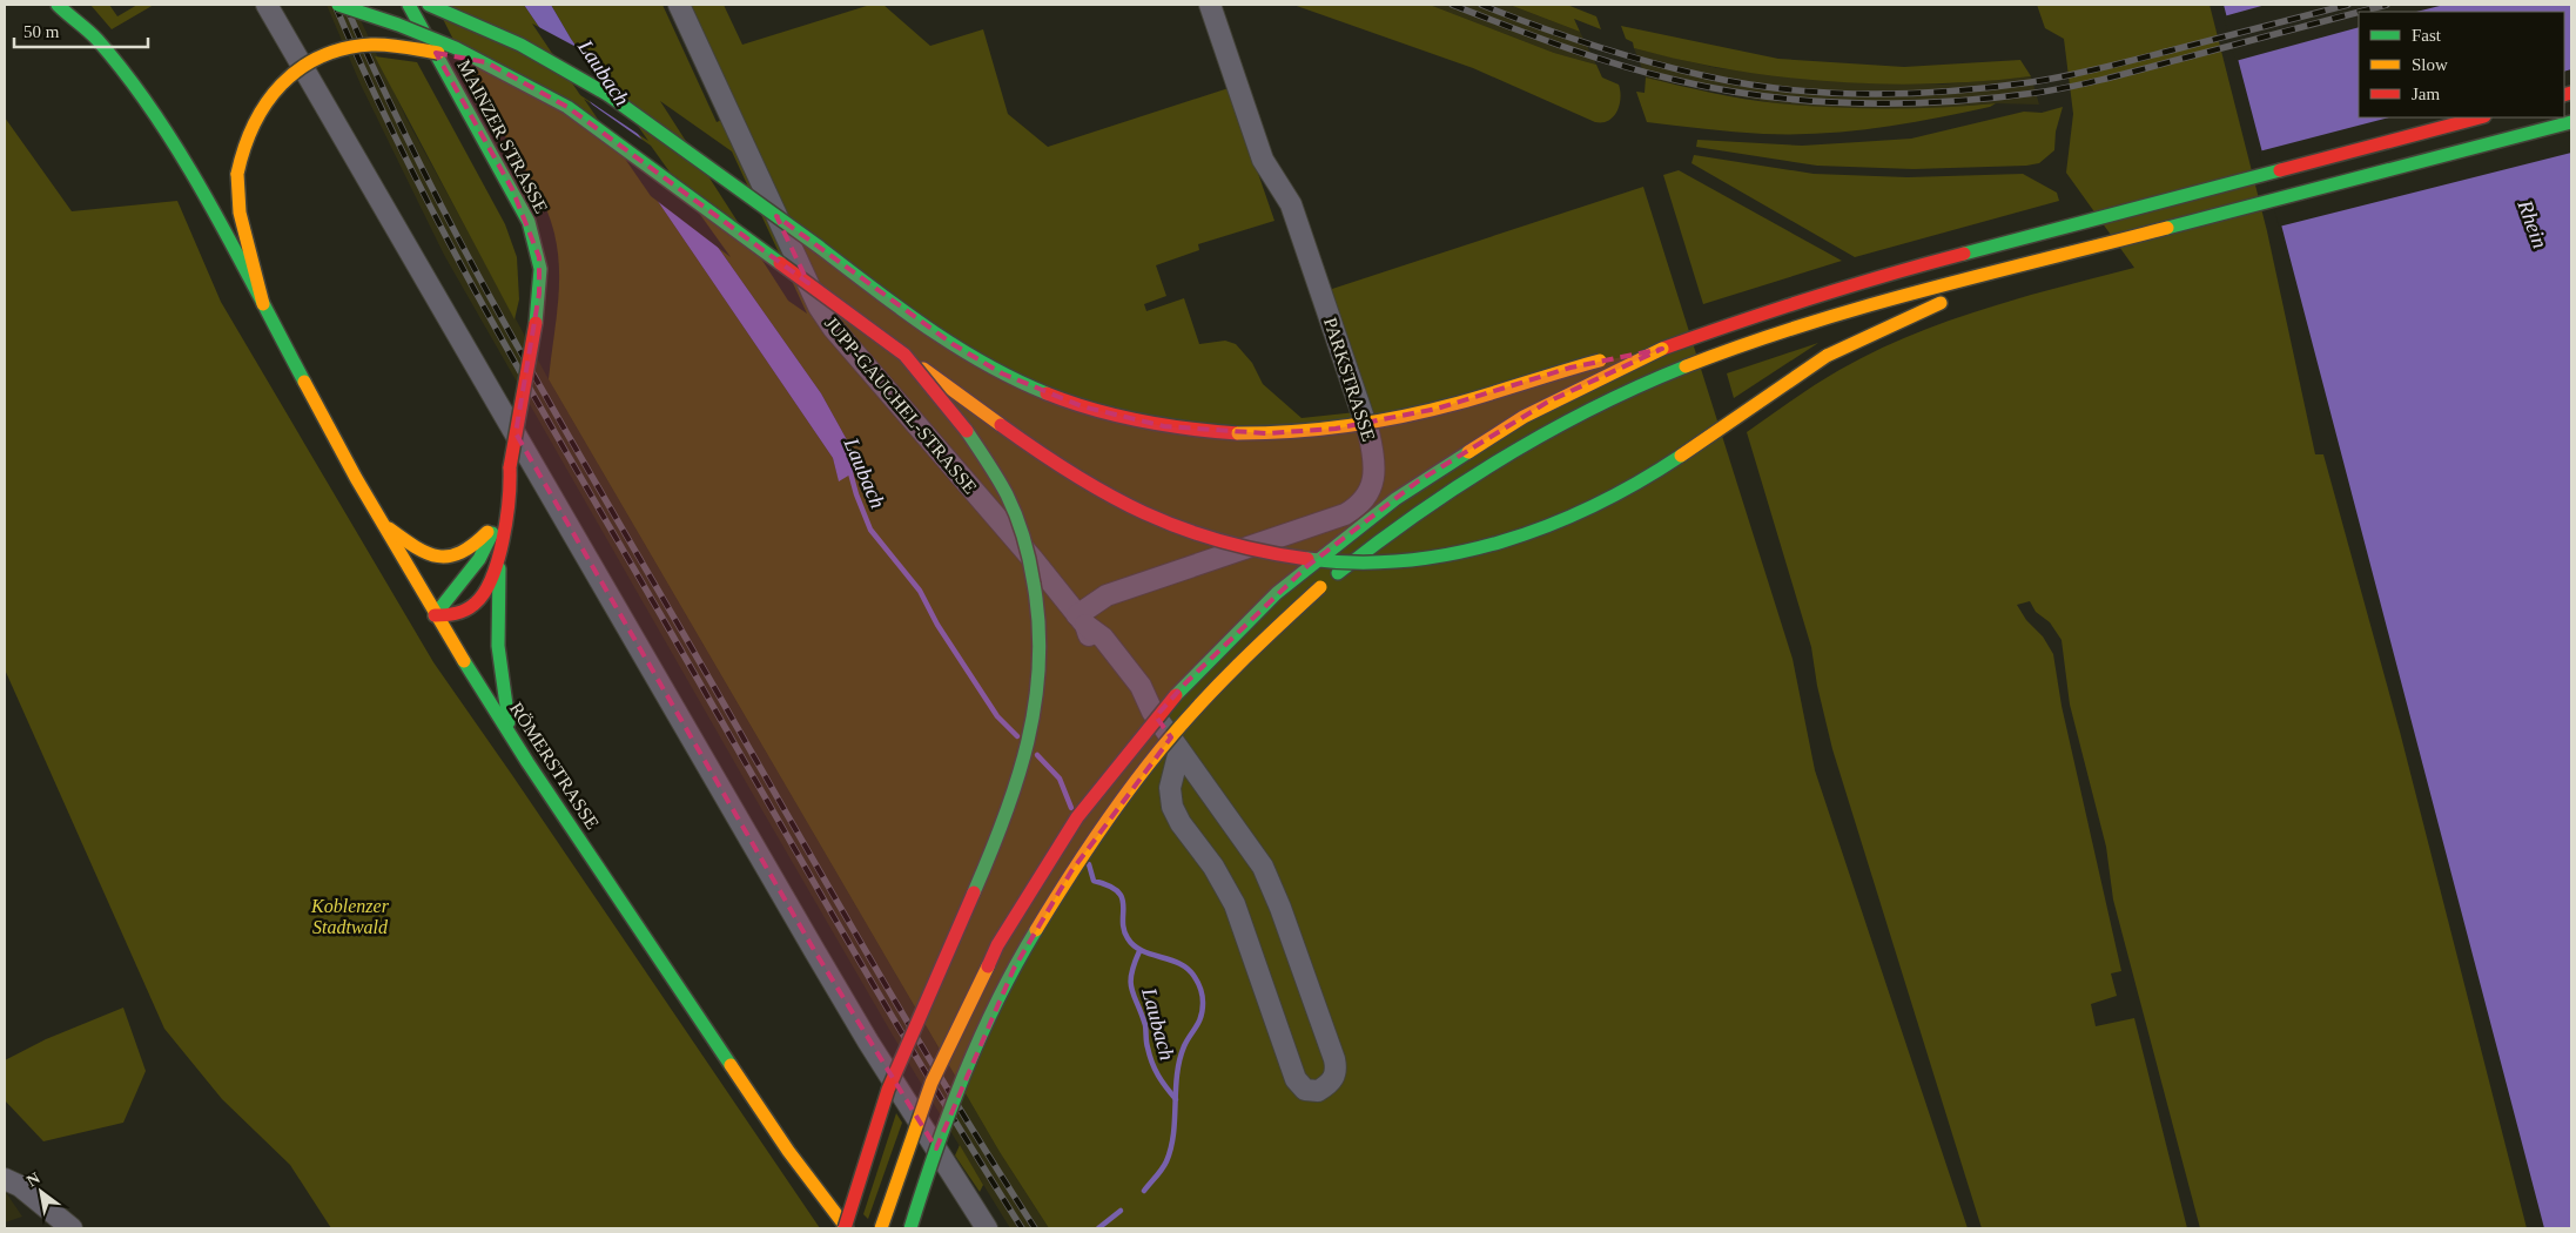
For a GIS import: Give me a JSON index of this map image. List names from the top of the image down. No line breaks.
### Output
{"streets":{"main road":["MAINZER STRASSE","RÖMERSTRASSE"],"street":["PARKSTRASSE","JUPP-GAUCHEL-STRASSE"]},"crossings":[["MAINZER STRASSE","RÖMERSTRASSE"],["PARKSTRASSE","JUPP-GAUCHEL-STRASSE"]],"water":["Laubach","Rhein"],"parks":["Koblenzer Stadtwald"],"legend":["Fast","Slow","Jam"],"scale_bar":"50 m","north":"top left"}
